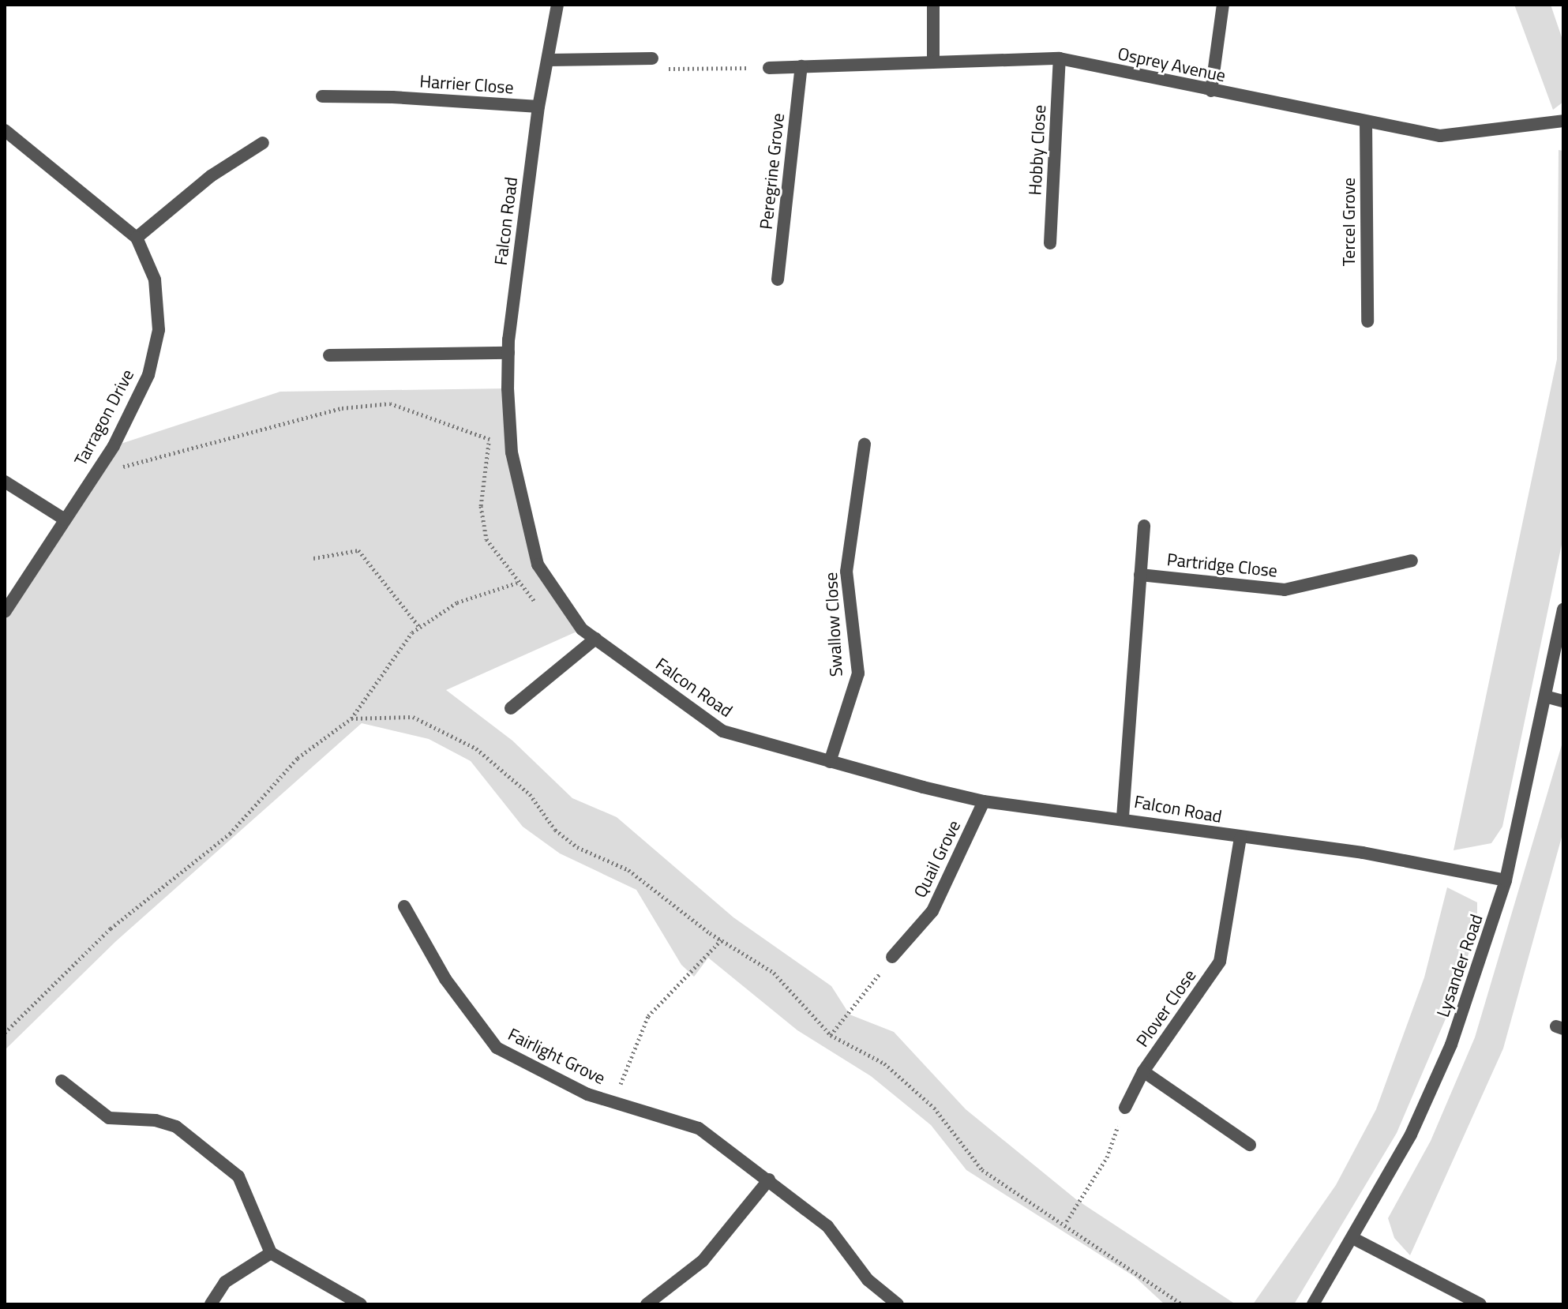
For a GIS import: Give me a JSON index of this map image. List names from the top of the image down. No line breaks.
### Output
{"streets":{"street":["Osprey Avenue","Harrier Close","Hobby Close","Peregrine Grove","Falcon Road","Tercel Grove","Tarragon Drive","Partridge Close","Swallow Close","Quail Grove","Lysander Road","Plover Close","Fairlight Grove"]},"crossings":[["Osprey Avenue","Hobby Close"],["Osprey Avenue","Peregrine Grove"],["Osprey Avenue","Tercel Grove"],["Harrier Close","Falcon Road"],["Falcon Road","Partridge Close"],["Falcon Road","Swallow Close"],["Falcon Road","Quail Grove"],["Falcon Road","Lysander Road"],["Falcon Road","Plover Close"]]}
